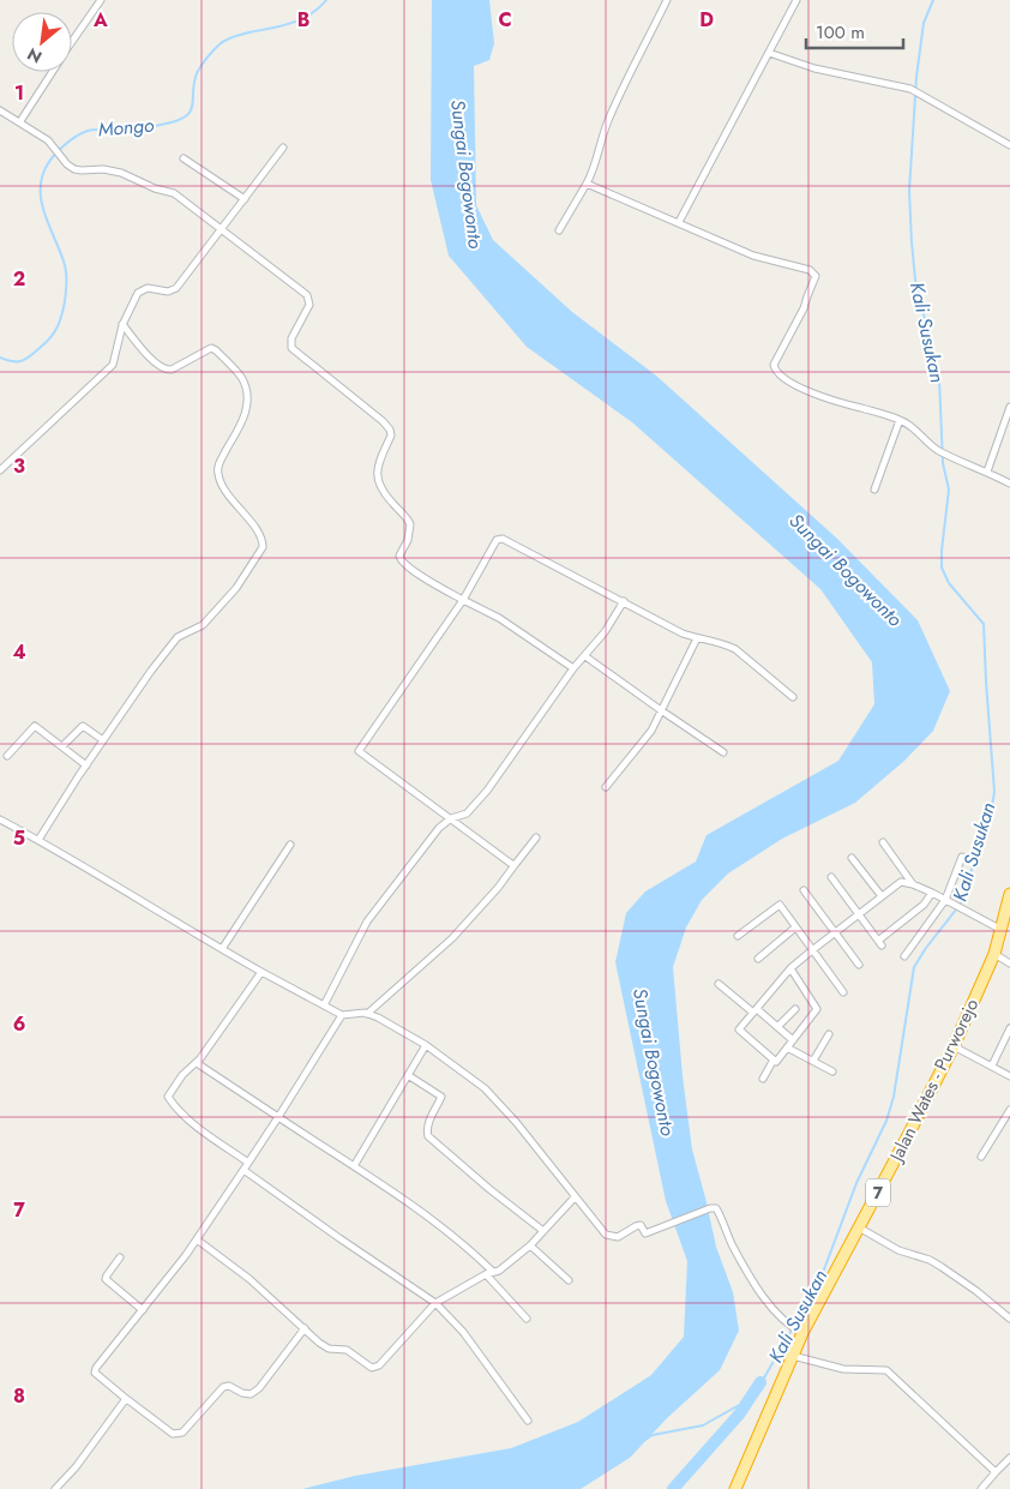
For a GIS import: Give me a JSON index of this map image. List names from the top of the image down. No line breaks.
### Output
{"streets":{"highway":["Jalan Wates - Purworejo","7"]},"water":["Mongo","Sungai Bogowonto","Kali Susukan"],"scale_bar":"100 m","north":"bottom left","grid":{"columns":["A","B","C","D"],"rows":["1","2","3","4","5","6","7","8"]}}
